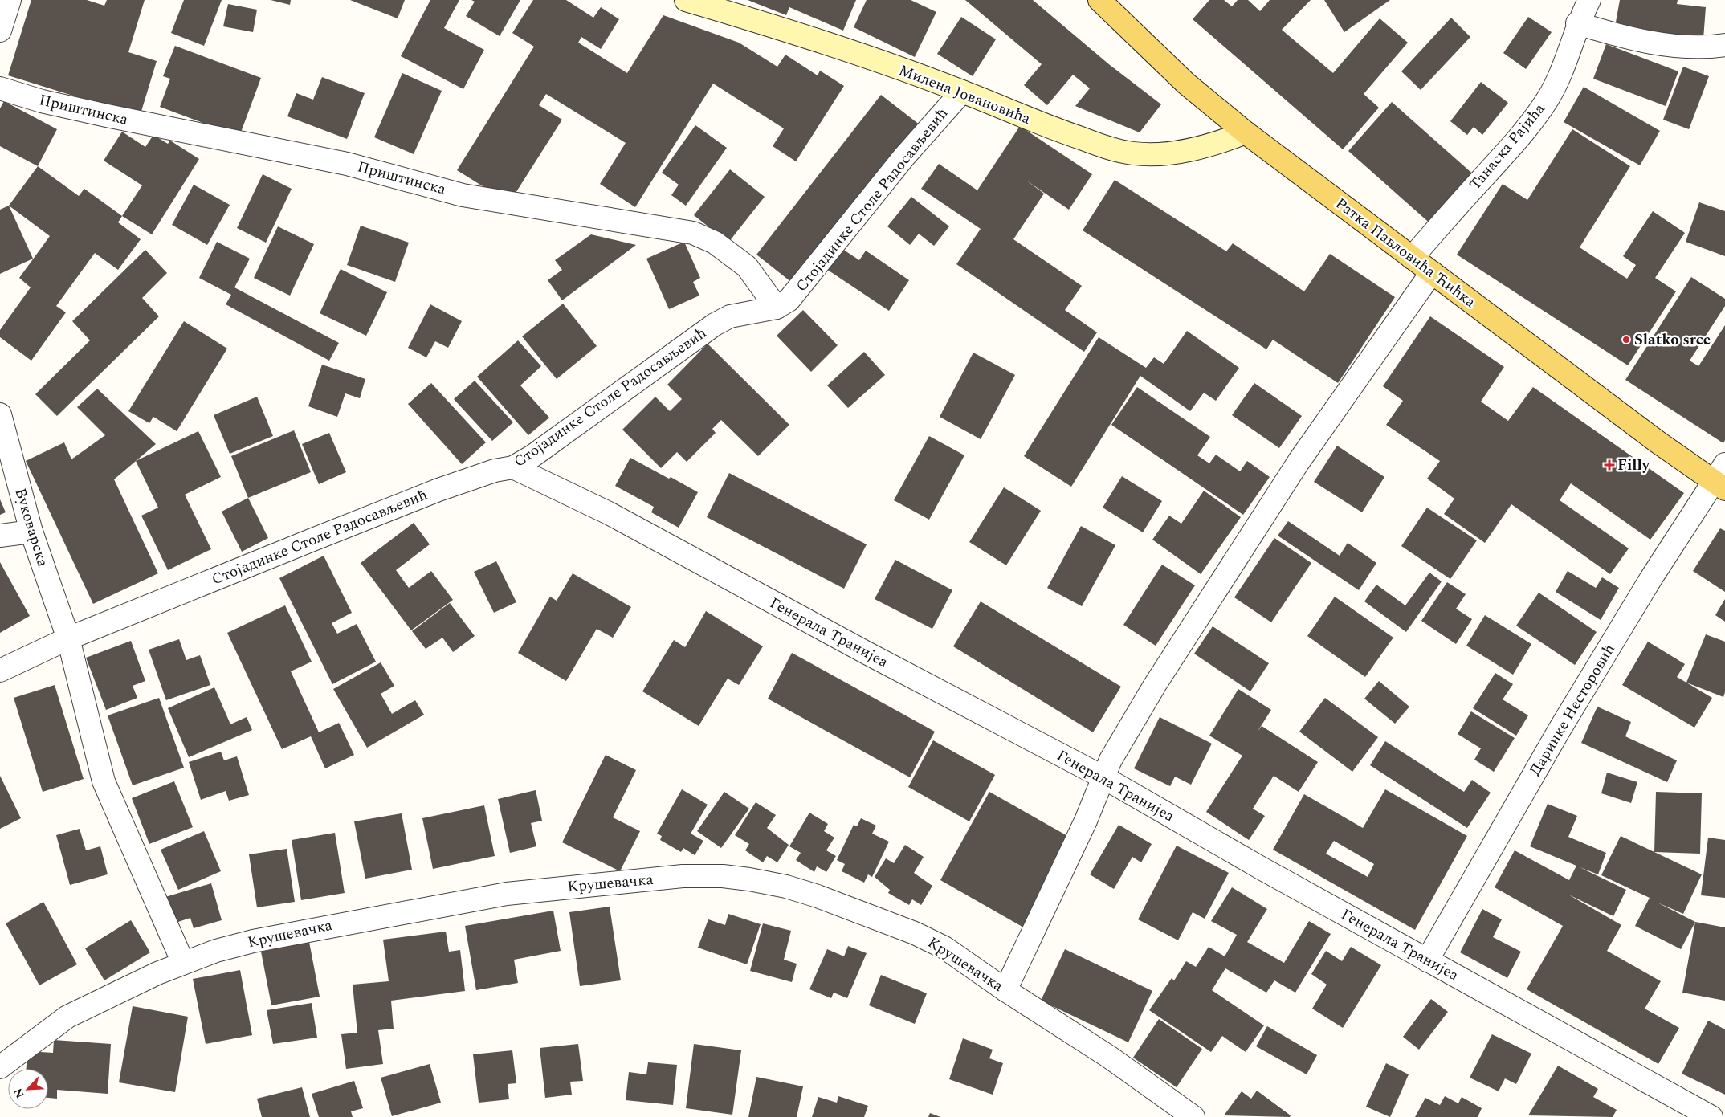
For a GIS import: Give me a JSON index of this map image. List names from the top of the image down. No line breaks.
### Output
{"streets":{"main road":["Милена Јовановића","Ратка Павловића Ћићка"],"street":["Приштинска","Танаска Рајића","Стојадинке Столе Радосављевић","Вуковарска","Генерала Транијеа","Даринке Несторовић","Крушевачка"]},"crossings":[["Милена Јовановића","Стојадинке Столе Радосављевић"],["Милена Јовановића","Ратка Павловића Ћићка"],["Приштинска","Стојадинке Столе Радосављевић"],["Танаска Рајића","Ратка Павловића Ћићка"],["Стојадинке Столе Радосављевић","Вуковарска"],["Стојадинке Столе Радосављевић","Генерала Транијеа"],["Ратка Павловића Ћићка","Даринке Несторовић"],["Вуковарска","Крушевачка"],["Генерала Транијеа","Даринке Несторовић"]],"places":{"other":["Slatko srce"],"health":["Filly"]},"north":"bottom left"}
